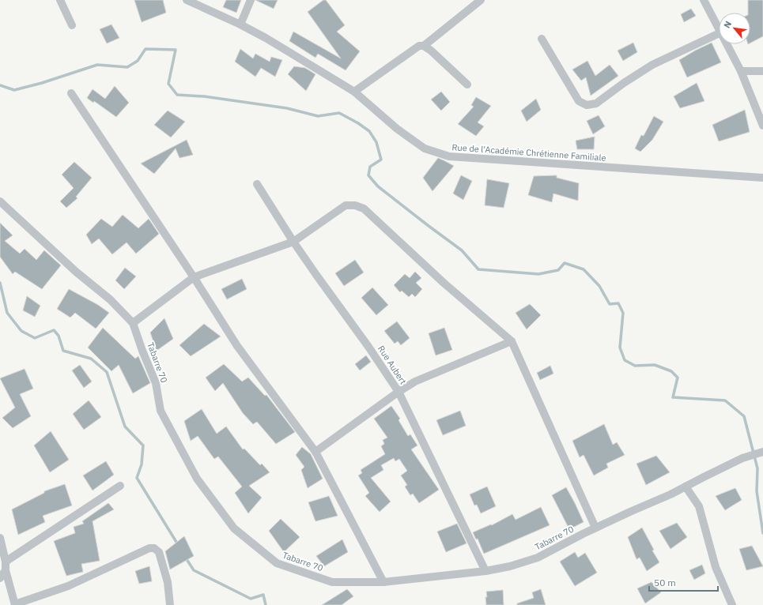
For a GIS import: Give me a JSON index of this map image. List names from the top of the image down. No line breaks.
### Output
{"streets":{"street":["Rue de l'Académie Chrétienne Familiale","Tabarre 70","Rue Aubert"]},"crossings":[["Tabarre 70","Rue Aubert"]],"scale_bar":"50 m","north":"top left"}
